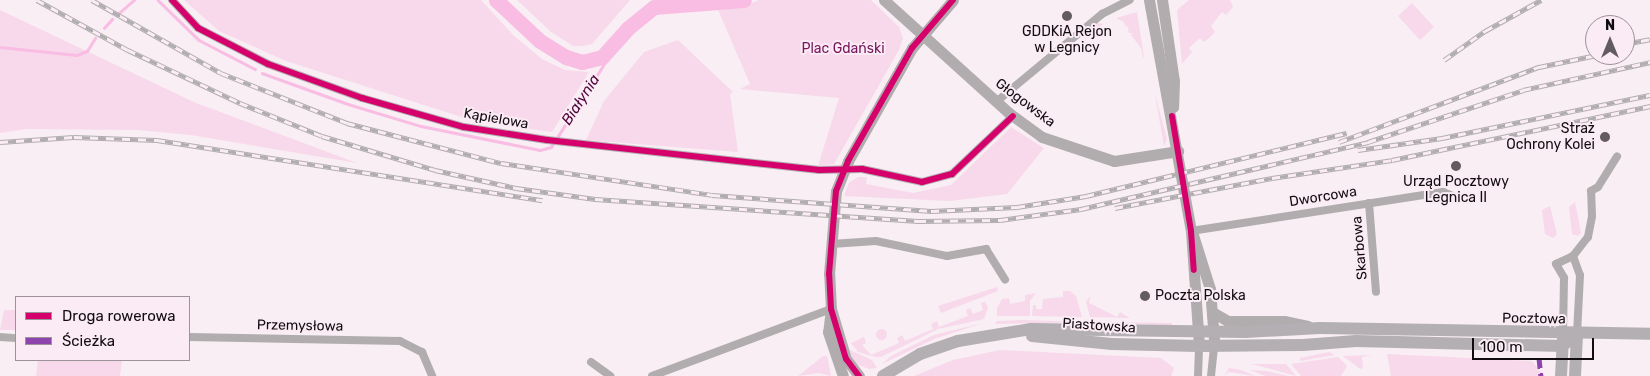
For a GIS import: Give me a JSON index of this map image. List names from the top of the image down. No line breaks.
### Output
{"streets":{"main road":["Pocztowa","Piastowska"],"street":["Głogowska","Kąpielowa","Dworcowa","Skarbowa","Przemysłowa"]},"crossings":[["Głogowska","Kąpielowa"],["Dworcowa","Skarbowa"],["Pocztowa","Piastowska"]],"water":["Białynia"],"parks":["Plac Gdański"],"places":["GDDKiA Rejon w Legnicy","Straż Ochrony Kolei","Urząd Pocztowy Legnica II","Poczta Polska"],"legend":["Droga rowerowa","Ścieżka"],"scale_bar":"100 m","north":"top"}
